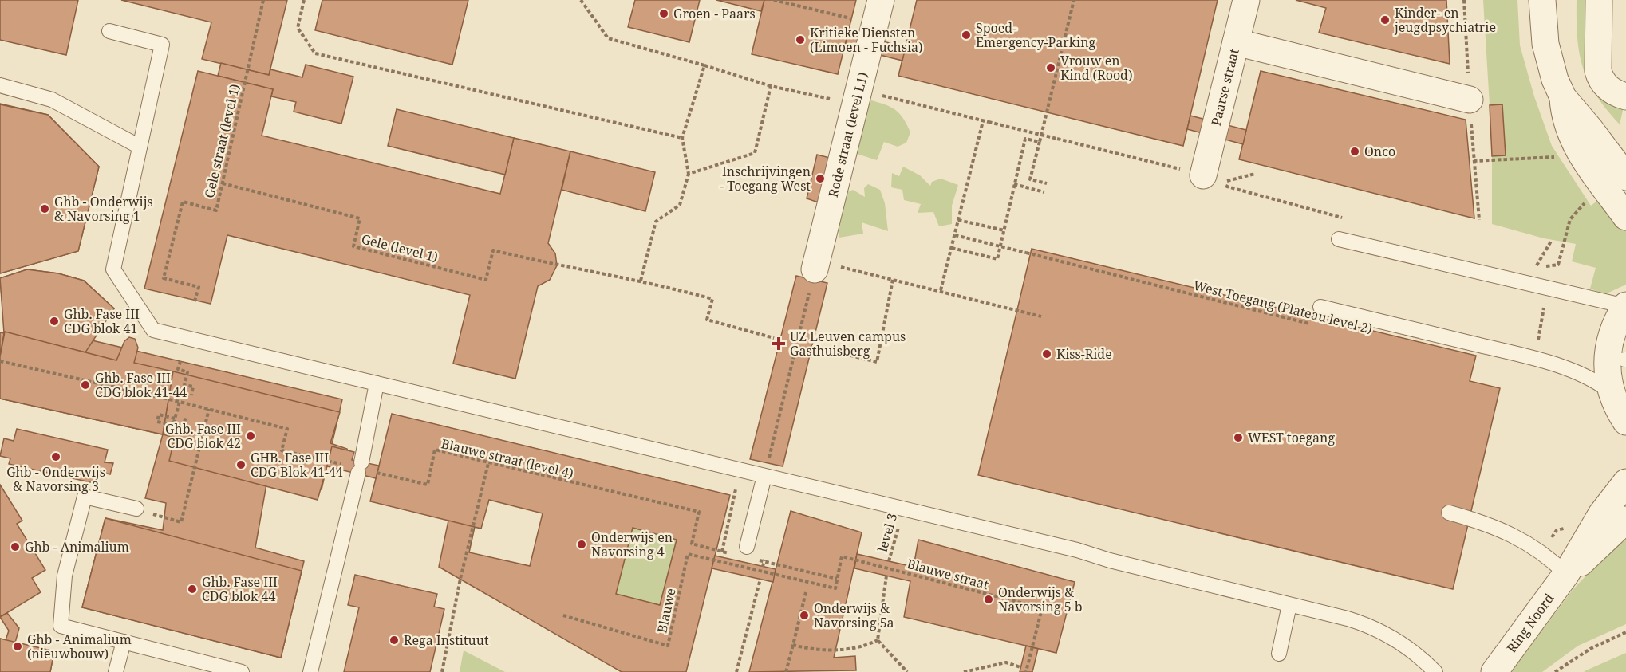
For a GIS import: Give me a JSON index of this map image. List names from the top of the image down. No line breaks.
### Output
{"streets":{"street":["Paarse straat","Rode straat (level L1)","Ring Noord"],"path":["Gele straat (level 1)","Gele (level 1)","West Toegang (Plateau level 2)","Blauwe straat (level 4)","level 3","Blauwe straat","Blauwe"]},"crossings":[["Gele straat (level 1)","Gele (level 1)"]],"places":{"other":["Groen - Paars","Kinder- en jeugdpsychiatrie","Spoed- Emergency-Parking","Kritieke Diensten (Limoen - Fuchsia)","Vrouw en Kind (Rood)","Onco","Inschrijvingen - Toegang West","Ghb - Onderwijs & Navorsing 1","Ghb. Fase III CDG blok 41","Kiss-Ride","Ghb. Fase III CDG blok 41-44","Ghb. Fase III CDG blok 42","WEST toegang","Ghb - Onderwijs & Navorsing 3","GHB. Fase III CDG Blok 41-44","Onderwijs en Navorsing 4","Ghb - Animalium","Ghb. Fase III CDG blok 44","Onderwijs & Navorsing 5 b","Onderwijs & Navorsing 5a","Rega Instituut","Ghb - Animalium (nieuwbouw)"],"health":["UZ Leuven campus Gasthuisberg"]}}
